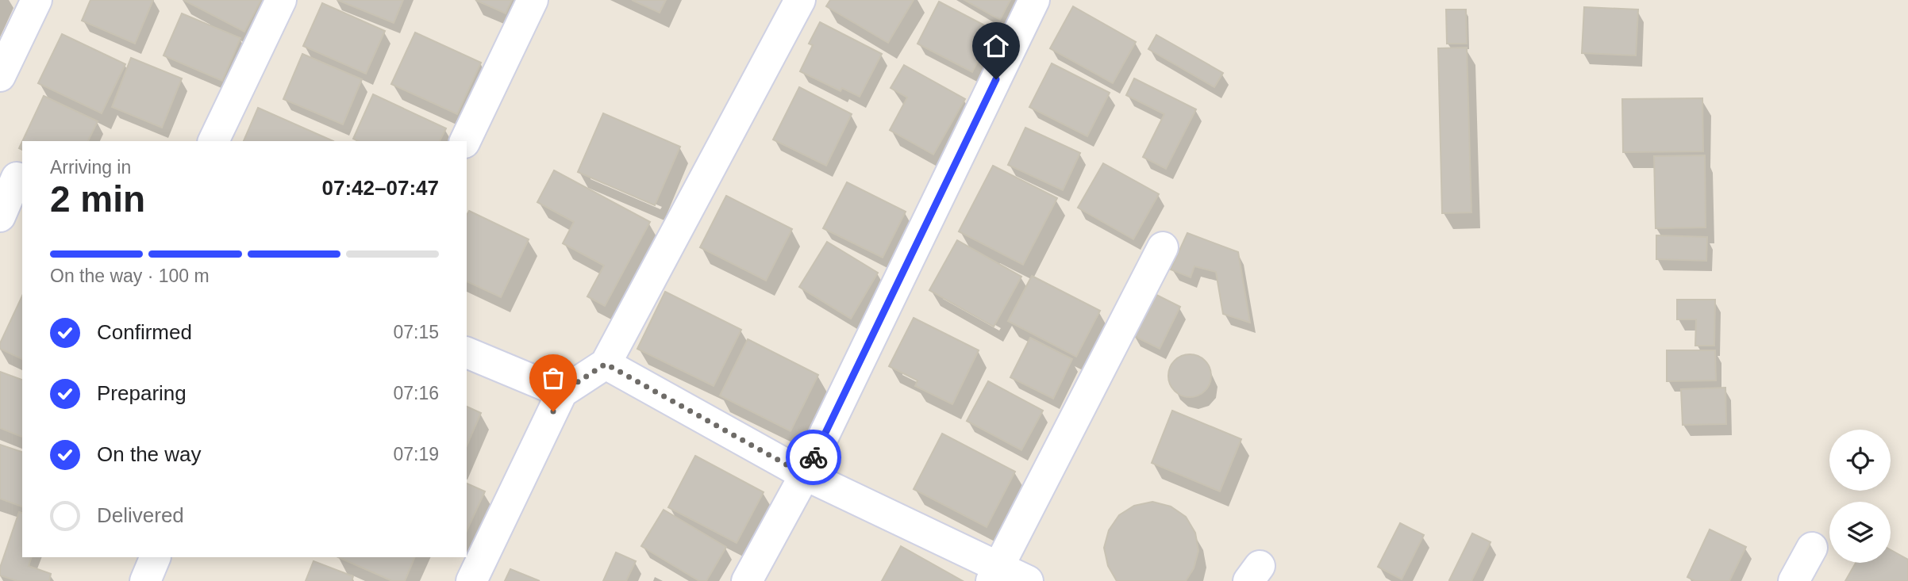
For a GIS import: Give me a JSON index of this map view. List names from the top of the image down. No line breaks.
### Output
{"page":{"heading":["2 min","Arriving in","07:42–07:47"],"bar":"On the way · 100 m","list":[["Confirmed","07:15"],["Preparing","07:16"],["On the way","07:19"],"Delivered"]}}
